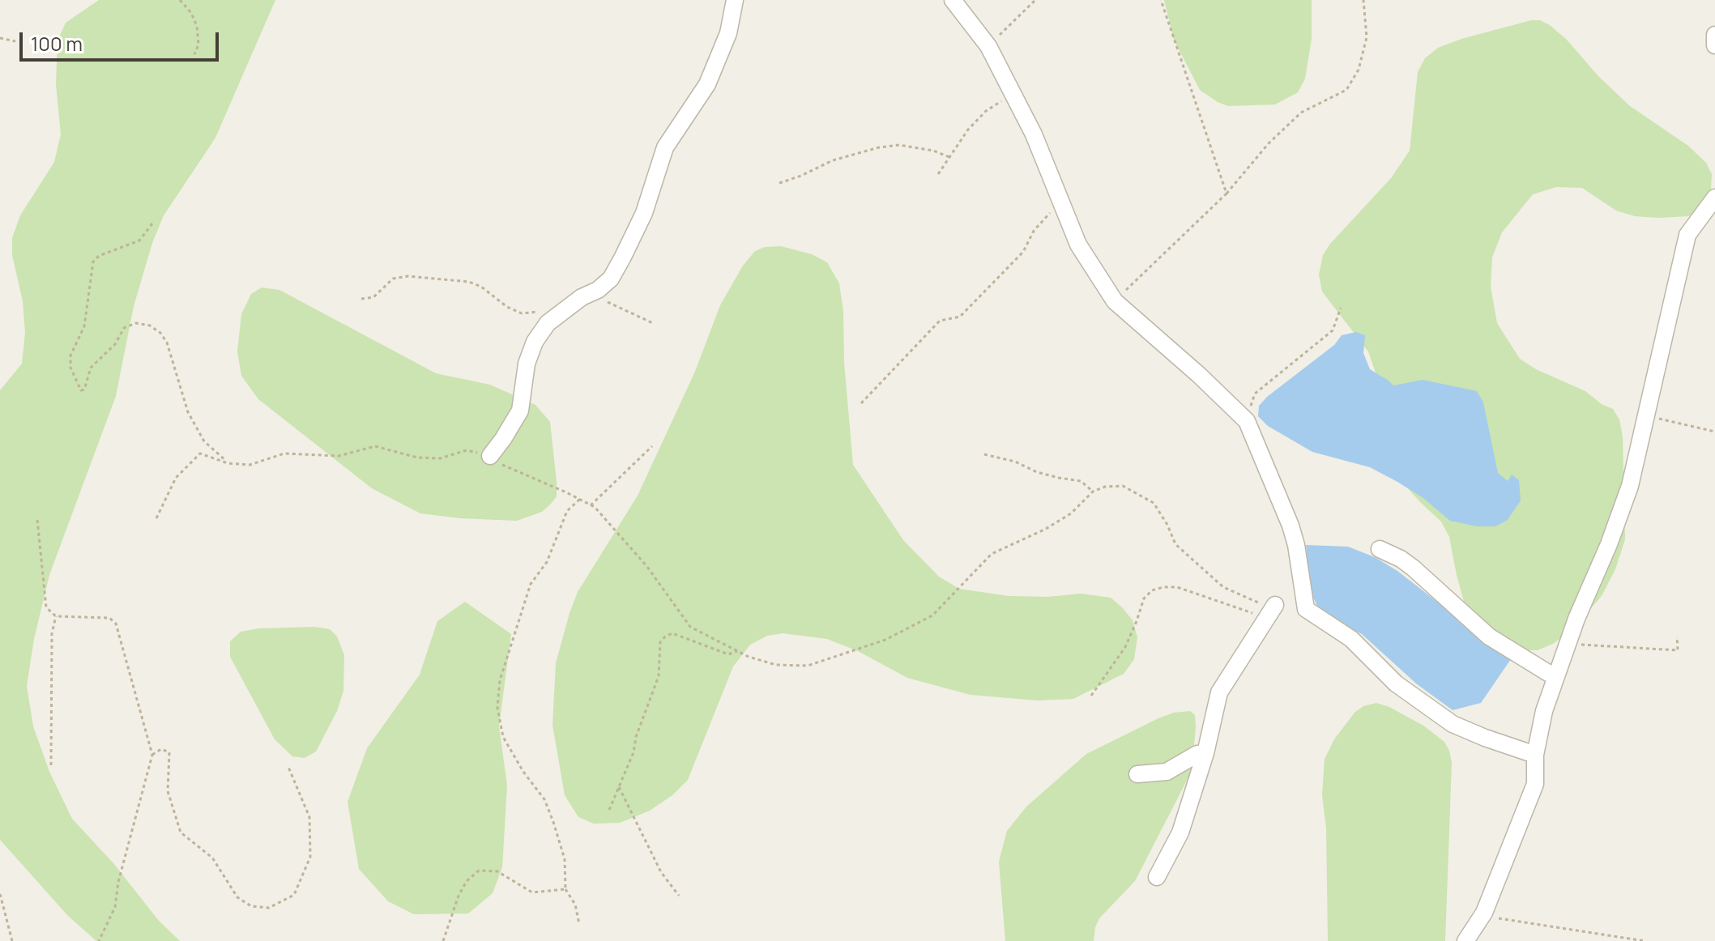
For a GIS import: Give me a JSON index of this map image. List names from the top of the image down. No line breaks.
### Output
{"scale_bar":"100 m"}
